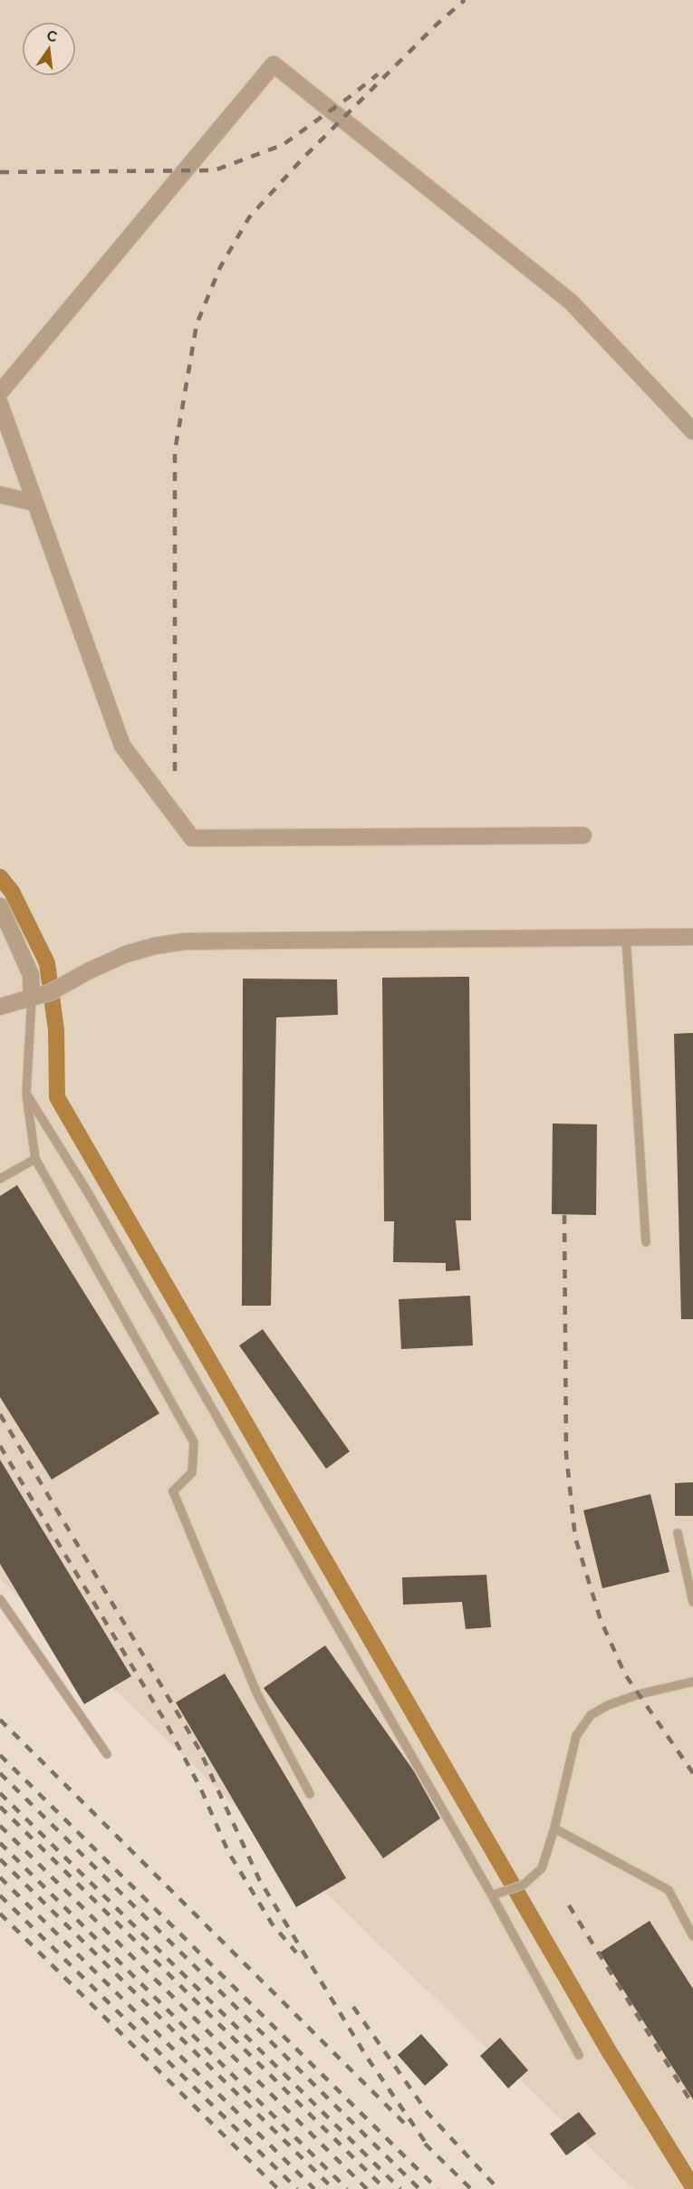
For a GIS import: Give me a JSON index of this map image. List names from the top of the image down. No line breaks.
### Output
{"north":"top"}
